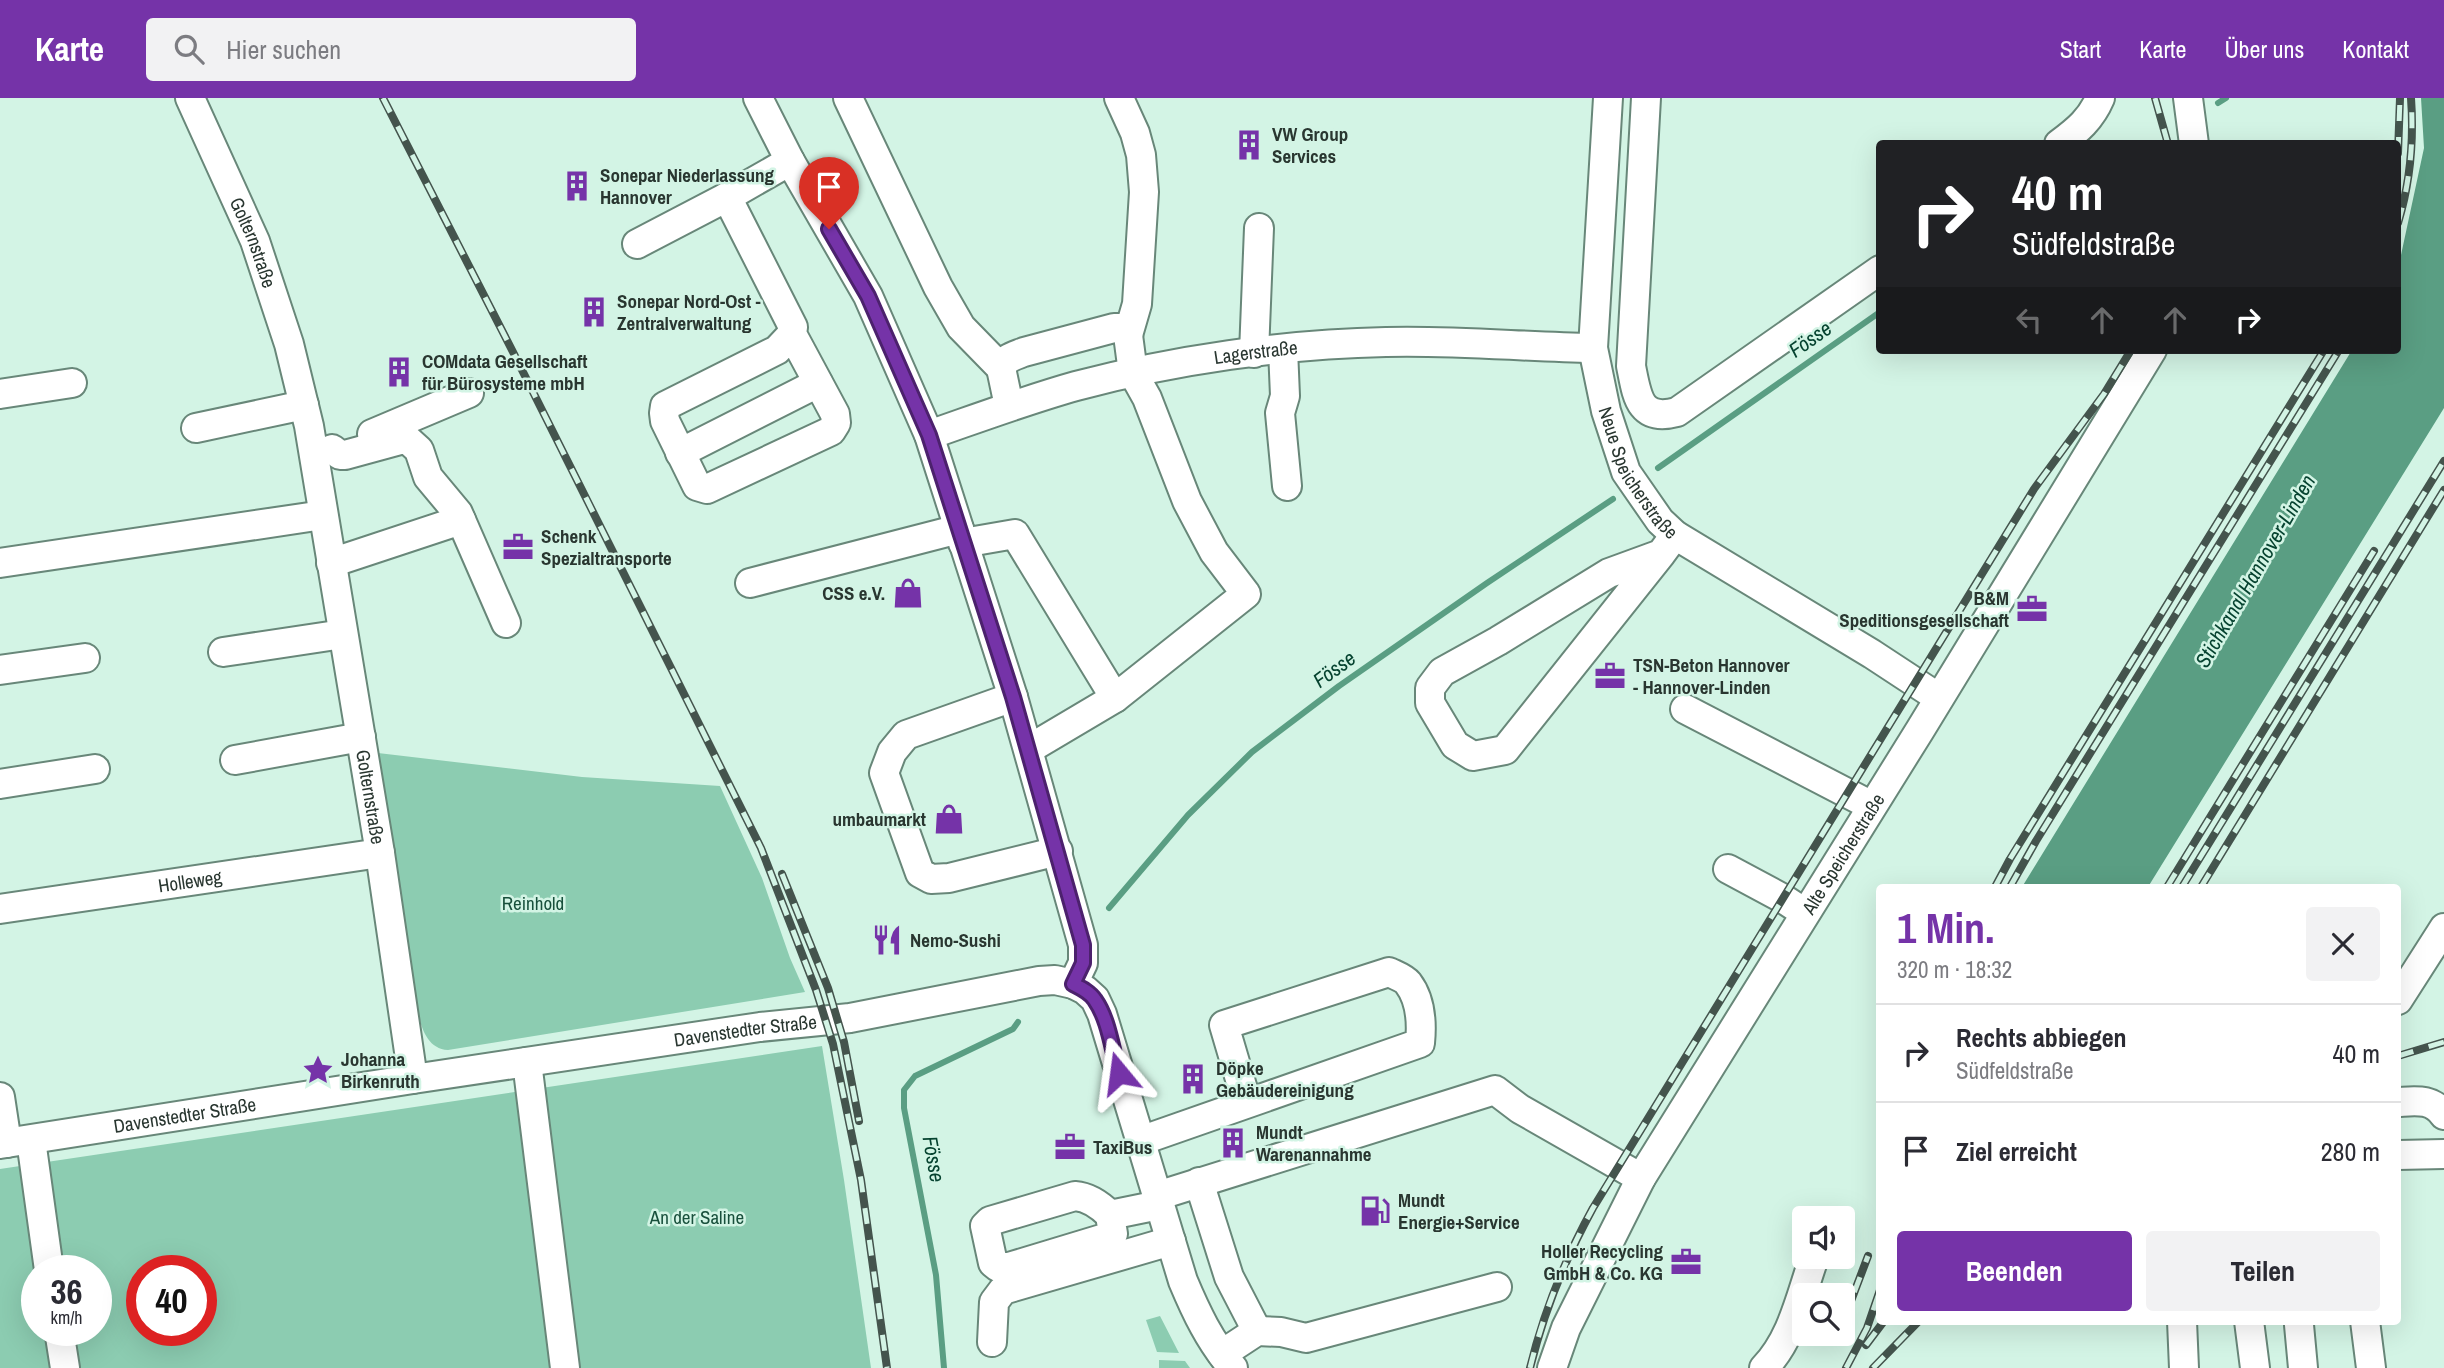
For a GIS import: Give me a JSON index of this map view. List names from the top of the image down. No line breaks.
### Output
{"streets":{"street":["Golternstraße","Lagerstraße","Neue Speicherstraße","Alte Speicherstraße","Holleweg","Davenstedter Straße"]},"crossings":[["Golternstraße","Holleweg"],["Golternstraße","Davenstedter Straße"],["Lagerstraße","Neue Speicherstraße"],["Neue Speicherstraße","Alte Speicherstraße"]],"water":["Fösse","Stichkanal Hannover-Linden"],"parks":["Reinhold","An der Saline"],"places":{"building":["VW Group Services","Sonepar Niederlassung Hannover","Sonepar Nord-Ost - Zentralverwaltung","COMdata Gesellschaft für Bürosysteme mbH","Döpke Gebäudereinigung","Mundt Warenannahme"],"office":["Schenk Spezialtransporte","B&M Speditionsgesellschaft","TSN-Beton Hannover - Hannover-Linden","TaxiBus","Holler Recycling GmbH & Co. KG"],"shop":["CSS e.V.","umbaumarkt"],"restaurant":["Nemo-Sushi"],"place":["Johanna Birkenruth"],"fuel station":["Mundt Energie+Service"]},"page":{"header":"Karte","search":"Hier suchen","nav":["Start","Karte","Über uns","Kontakt"],"turn":["40 m","Südfeldstraße"],"heading":["1 Min.","320 m · 18:32"],"list":[{"name":"Rechts abbiegen","note":"Südfeldstraße","value":"40 m"},{"name":"Ziel erreicht","value":"280 m"}],"buttons":["Beenden","Teilen"],"speed":"36 km/h","limit":"40"}}
